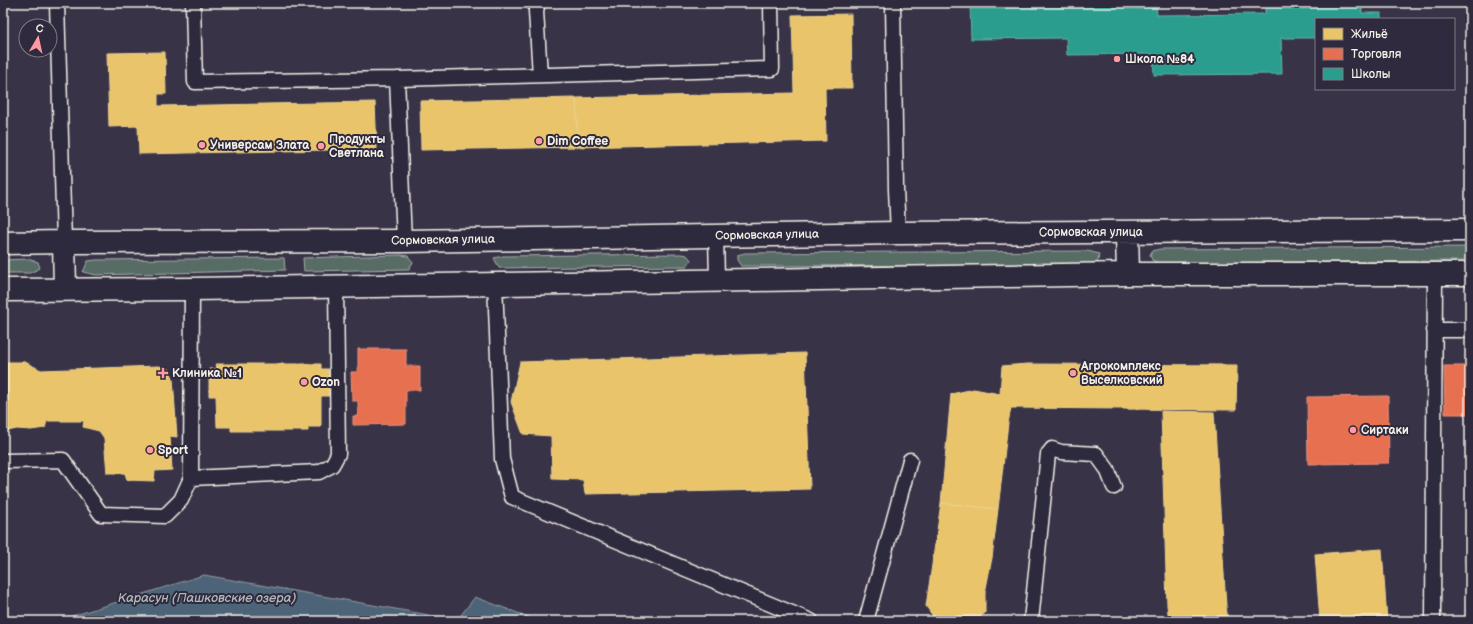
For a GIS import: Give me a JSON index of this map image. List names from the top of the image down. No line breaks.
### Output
{"streets":{"main road":["Сормовская улица"]},"water":["Карасун (Пашковские озера)"],"places":{"other":["Школа №84","Dim Coffee","Универсам Злата","Продукты Светлана","Агрокомплекс Выселковский","Ozon","Сиртаки","Sport"],"health":["Клиника №1"]},"legend":["Жильё","Торговля","Школы"],"north":"top"}
